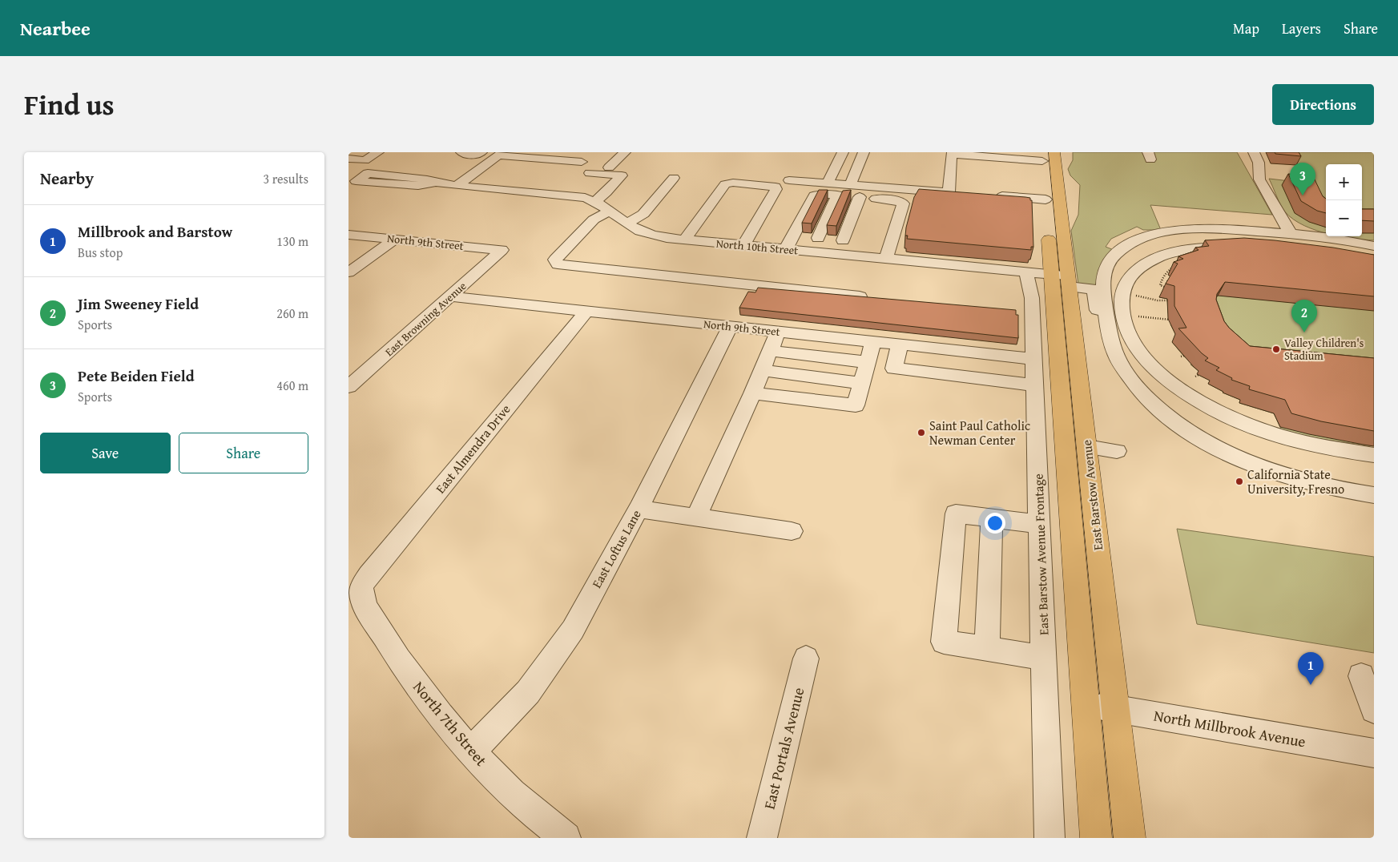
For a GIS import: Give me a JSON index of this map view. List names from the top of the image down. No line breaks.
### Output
{"streets":{"main road":["East Barstow Avenue"],"street":["North 9th Street","North 10th Street","East Browning Avenue","East Almendra Drive","East Loftus Lane","East Barstow Avenue Frontage","North 7th Street","North Millbrook Avenue","East Portals Avenue"]},"crossings":[["North 9th Street","East Browning Avenue"],["North 9th Street","East Almendra Drive"],["North 9th Street","East Loftus Lane"],["North 9th Street","East Barstow Avenue Frontage"],["North 10th Street","East Barstow Avenue"],["North 10th Street","East Barstow Avenue Frontage"],["East Almendra Drive","North 7th Street"],["East Barstow Avenue","North Millbrook Avenue"],["East Loftus Lane","North 7th Street"]],"places":["Valley Children's Stadium","Saint Paul Catholic Newman Center","California State University, Fresno"],"page":{"header":"Nearbee","nav":["Map","Layers","Share"],"title":"Find us","buttons":["Directions",["Save","Share"]],"heading":["Nearby","3 results"],"pins":["3","2","1"],"map_buttons":["+","−"],"list":[{"mark":"1","name":"Millbrook and Barstow","note":"Bus stop","value":"130 m"},{"mark":"2","name":"Jim Sweeney Field","note":"Sports","value":"260 m"},{"mark":"3","name":"Pete Beiden Field","note":"Sports","value":"460 m"}]}}
